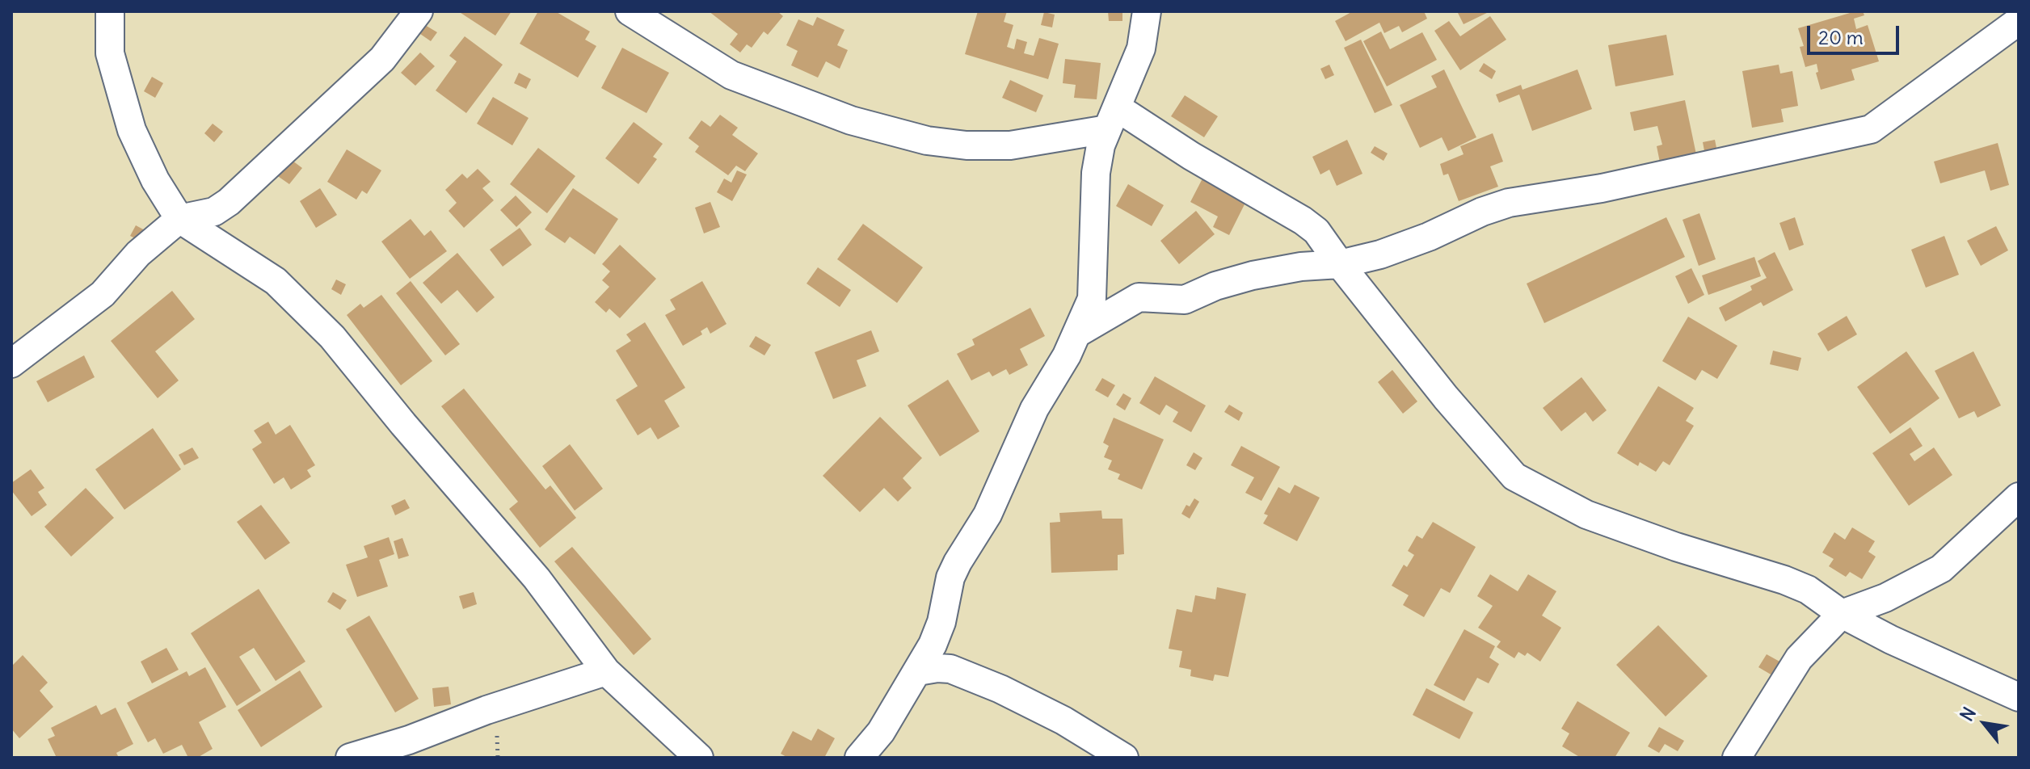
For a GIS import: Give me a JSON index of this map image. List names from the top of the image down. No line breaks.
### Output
{"scale_bar":"20 m","north":"top left"}
